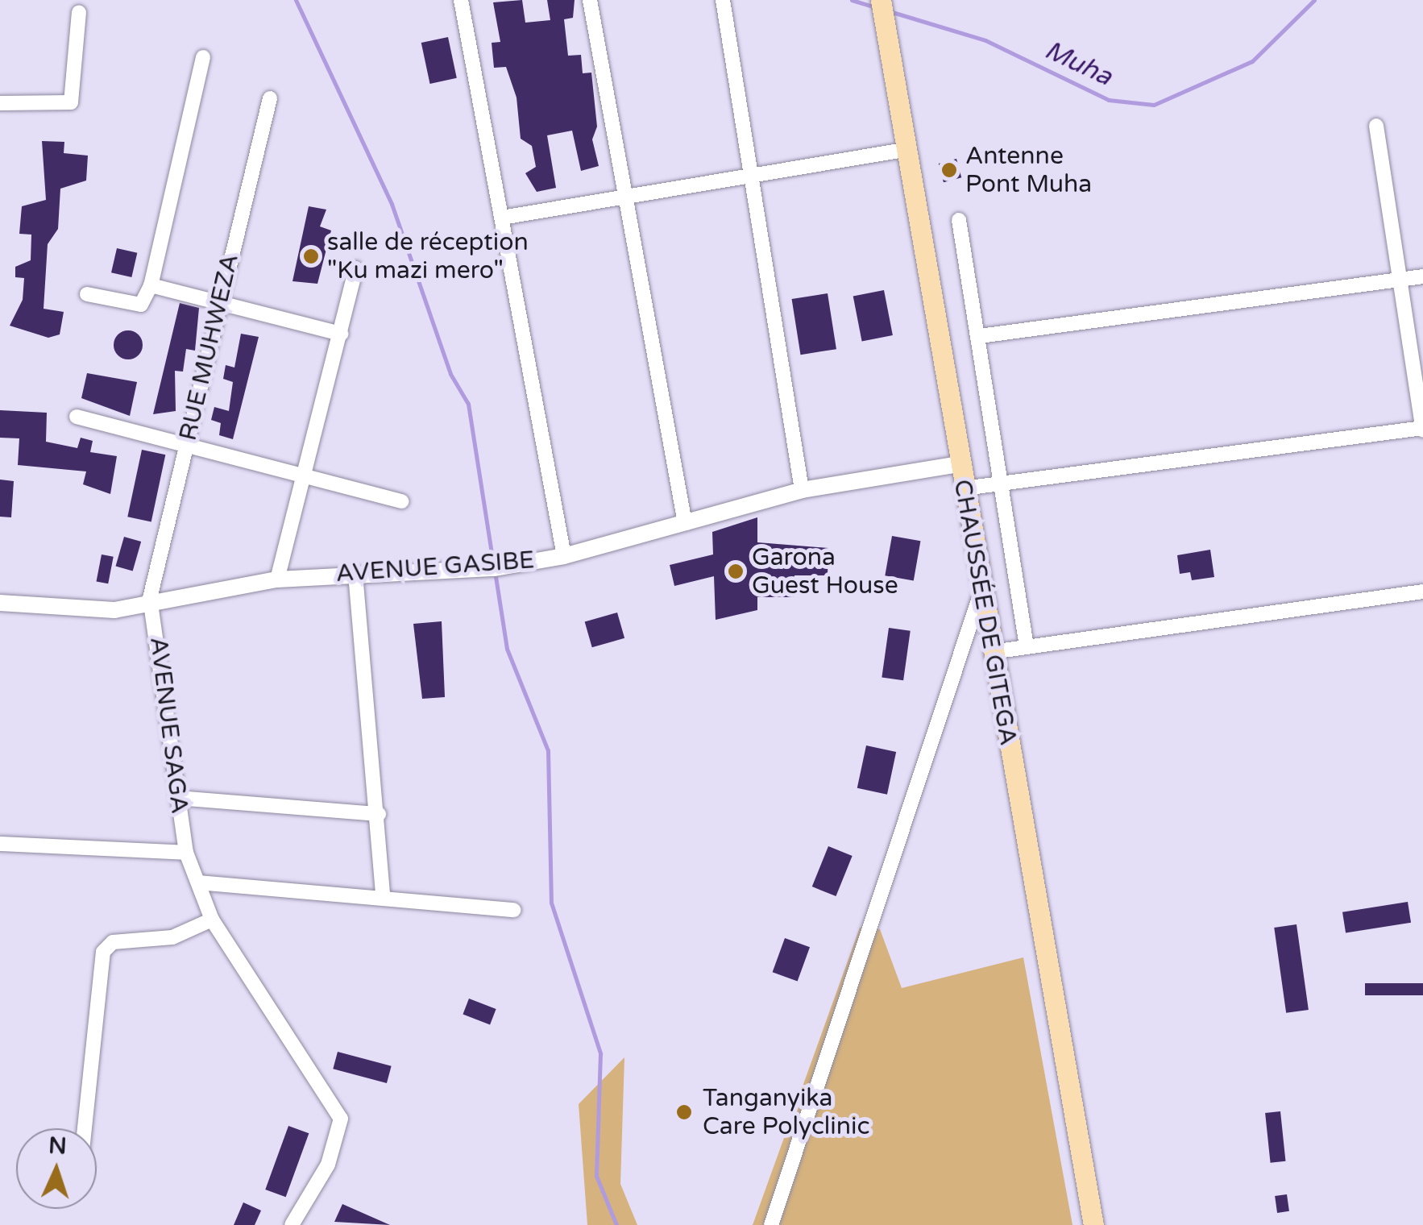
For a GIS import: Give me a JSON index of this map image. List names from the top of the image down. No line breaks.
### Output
{"streets":{"main road":["CHAUSSÉE DE GITEGA"],"street":["RUE MUHWEZA","AVENUE GASIBE","AVENUE SAGA"]},"crossings":[["RUE MUHWEZA","AVENUE GASIBE"],["RUE MUHWEZA","AVENUE SAGA"],["AVENUE GASIBE","CHAUSSÉE DE GITEGA"],["AVENUE GASIBE","AVENUE SAGA"]],"water":["Muha"],"places":["Antenne Pont Muha","salle de réception \"Ku mazi mero\"","Garona Guest House","Tanganyika Care Polyclinic"],"north":"top"}
